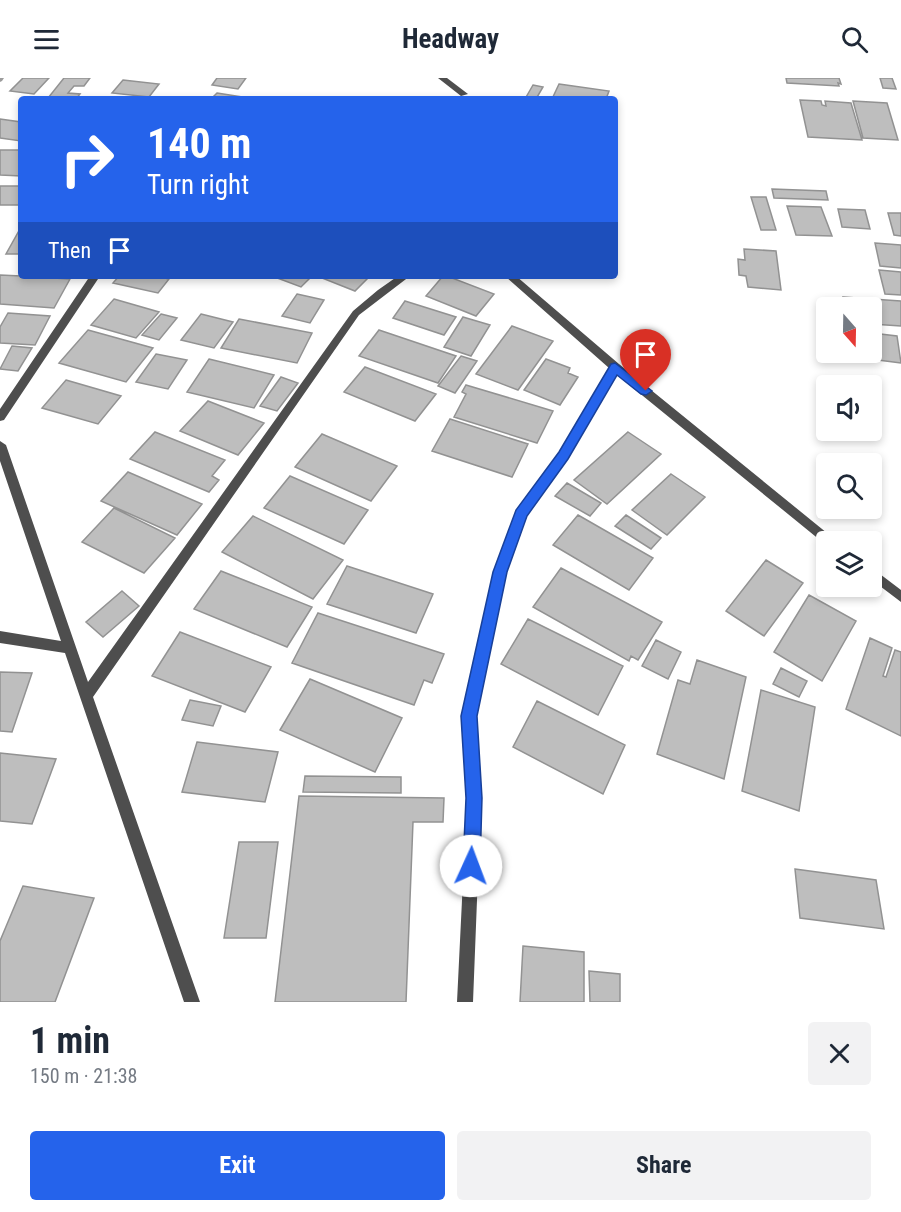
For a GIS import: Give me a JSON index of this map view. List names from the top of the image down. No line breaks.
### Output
{"north":"bottom","page":{"header":"Headway","turn":["140 m","Turn right"],"then":"Then","heading":["1 min","150 m · 21:38"],"buttons":["Exit","Share"]}}
